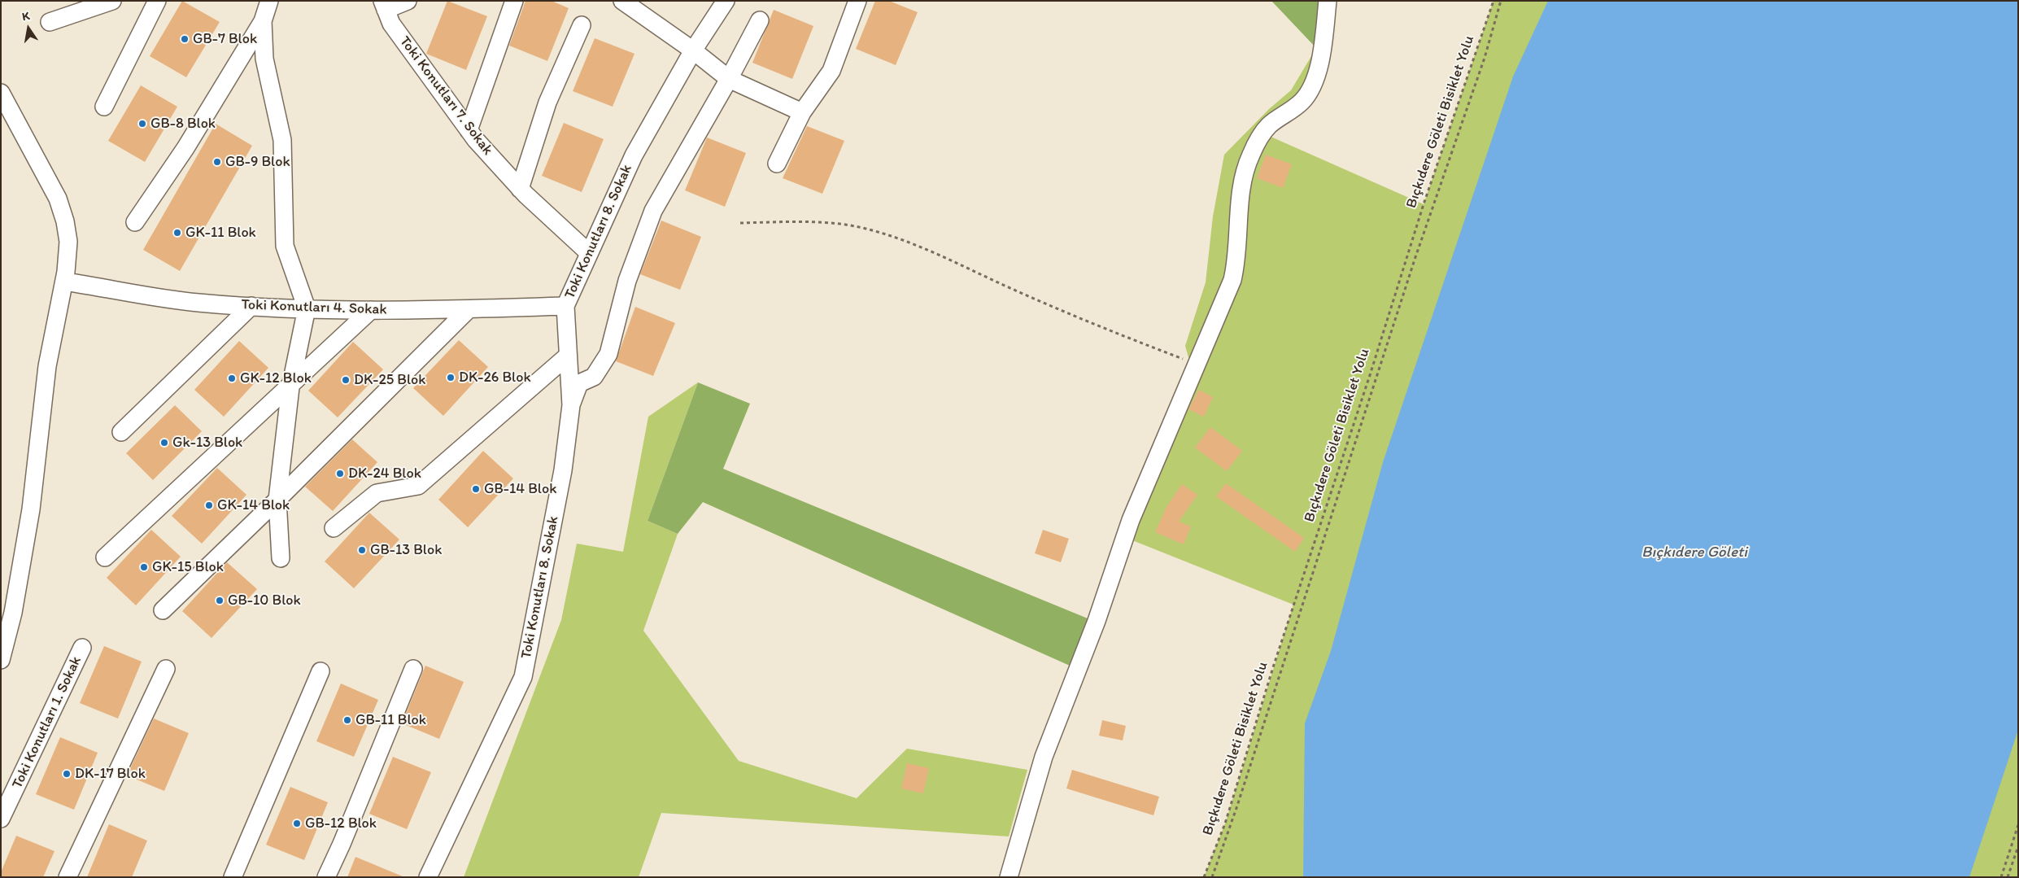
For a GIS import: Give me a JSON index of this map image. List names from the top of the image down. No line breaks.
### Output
{"streets":{"street":["Toki Konutları 7. Sokak","Toki Konutları 8. Sokak","Toki Konutları 4. Sokak","Toki Konutları 1. Sokak"],"path":["Bıçkıdere Göleti Bisiklet Yolu"]},"crossings":[["Toki Konutları 7. Sokak","Toki Konutları 8. Sokak"],["Toki Konutları 8. Sokak","Toki Konutları 4. Sokak"]],"water":["Bıçkıdere Göleti"],"places":["GB-7 Blok","GB-8 Blok","GB-9 Blok","GK-11 Blok","DK-26 Blok","GK-12 Blok","DK-25 Blok","Gk-13 Blok","DK-24 Blok","GB-14 Blok","GK-14 Blok","GB-13 Blok","GK-15 Blok","GB-10 Blok","GB-11 Blok","DK-17 Blok","GB-12 Blok"],"north":"top"}
